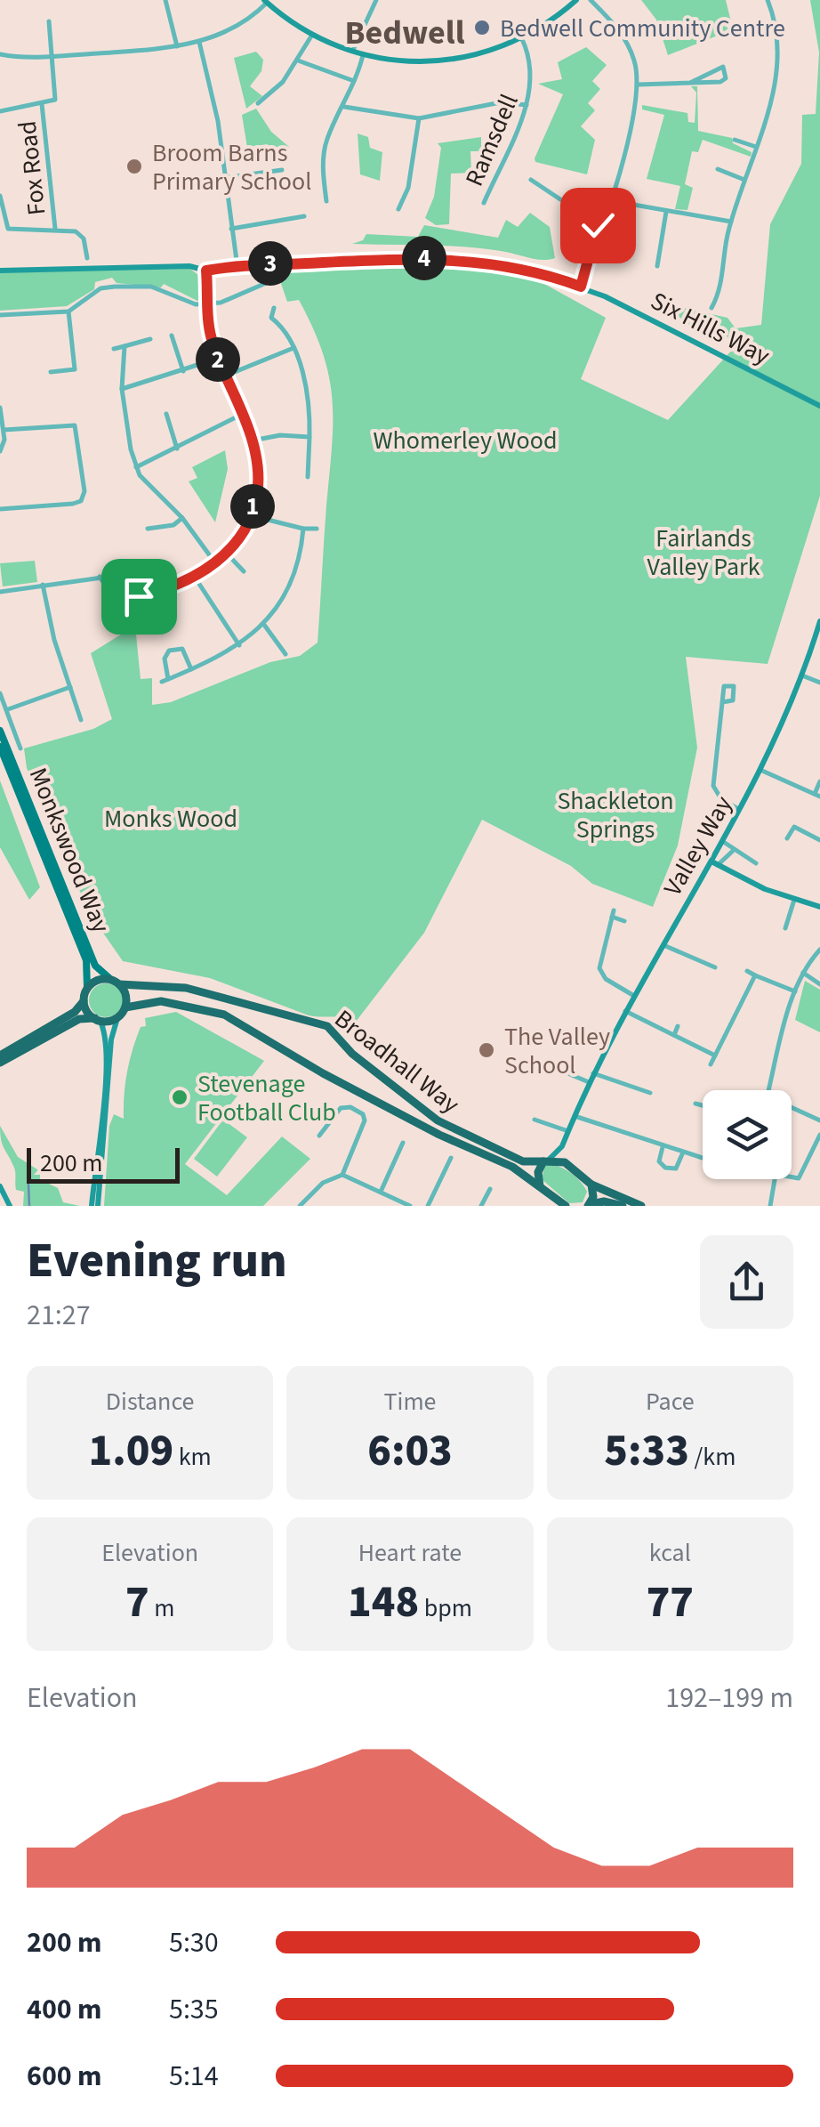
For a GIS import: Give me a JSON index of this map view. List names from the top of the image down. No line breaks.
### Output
{"streets":{"highway":["Broadhall Way"],"main road":["Monkswood Way"],"street":["Ramsdell","Fox Road","Six Hills Way","Valley Way"]},"crossings":[["Valley Way","Broadhall Way"],["Monkswood Way","Broadhall Way"]],"districts":["Bedwell"],"parks":["Whomerley Wood","Fairlands Valley Park","Shackleton Springs","Monks Wood"],"places":["Bedwell Community Centre","Broom Barns Primary School","The Valley School","Stevenage Football Club"],"scale_bar":"200 m","page":{"pins":["4","3","2","1"],"scale":"200 m","heading":["Evening run","21:27"],"stats":[["Distance","1.09 km"],["Time","6:03"],["Pace","5:33 /km"],["Elevation","7 m"],["Heart rate","148 bpm"],["kcal","77"]],"chart":["Elevation","192–199 m"],"list":[{"name":"200 m","note":"5:30"},{"name":"400 m","note":"5:35"},{"name":"600 m","note":"5:14"}]}}
